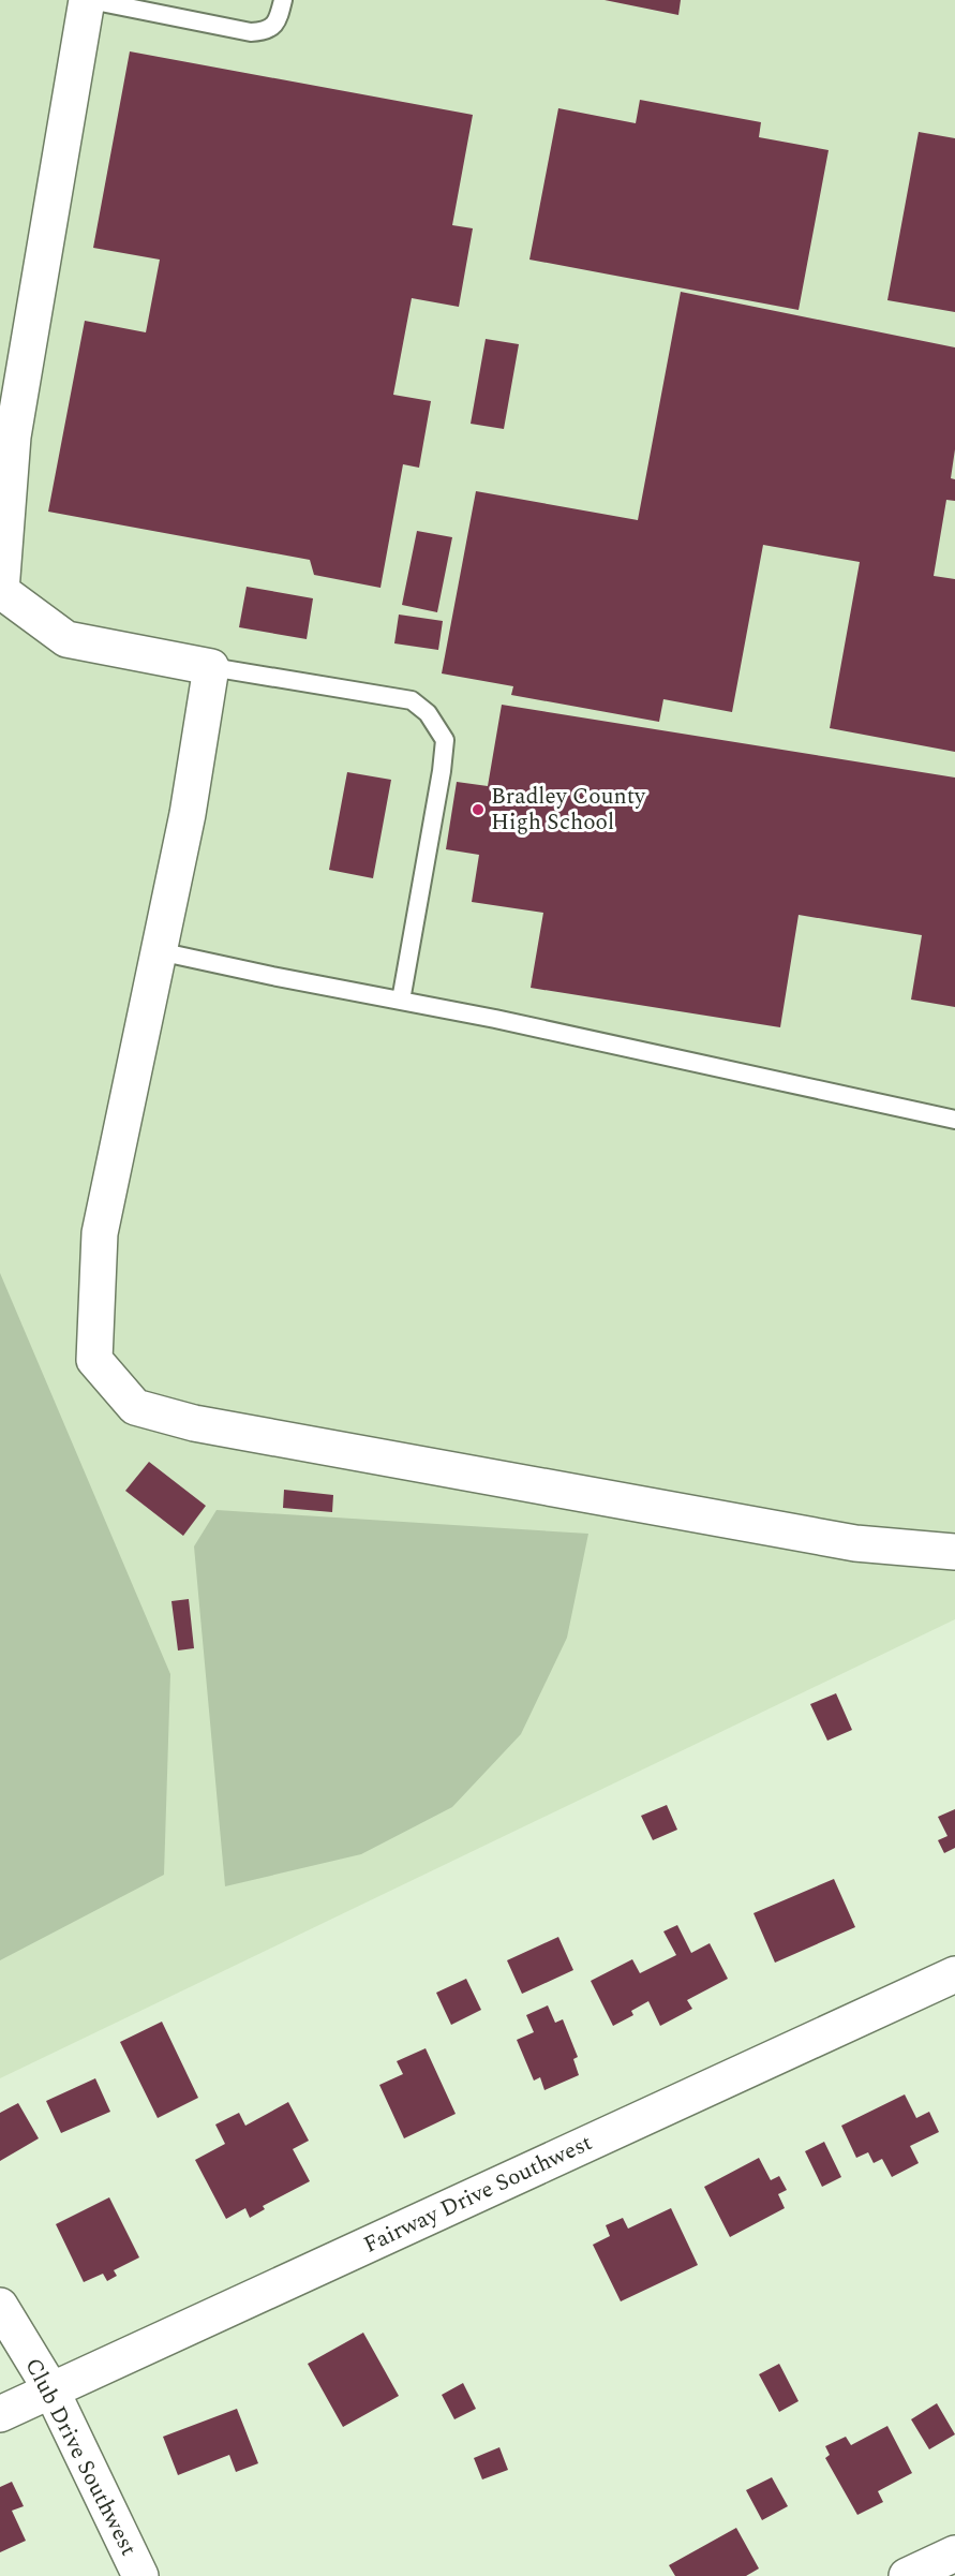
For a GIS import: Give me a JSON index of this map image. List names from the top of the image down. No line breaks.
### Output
{"streets":{"street":["Fairway Drive Southwest","Club Drive Southwest"]},"crossings":[["Fairway Drive Southwest","Club Drive Southwest"]],"places":["Bradley County High School"]}
